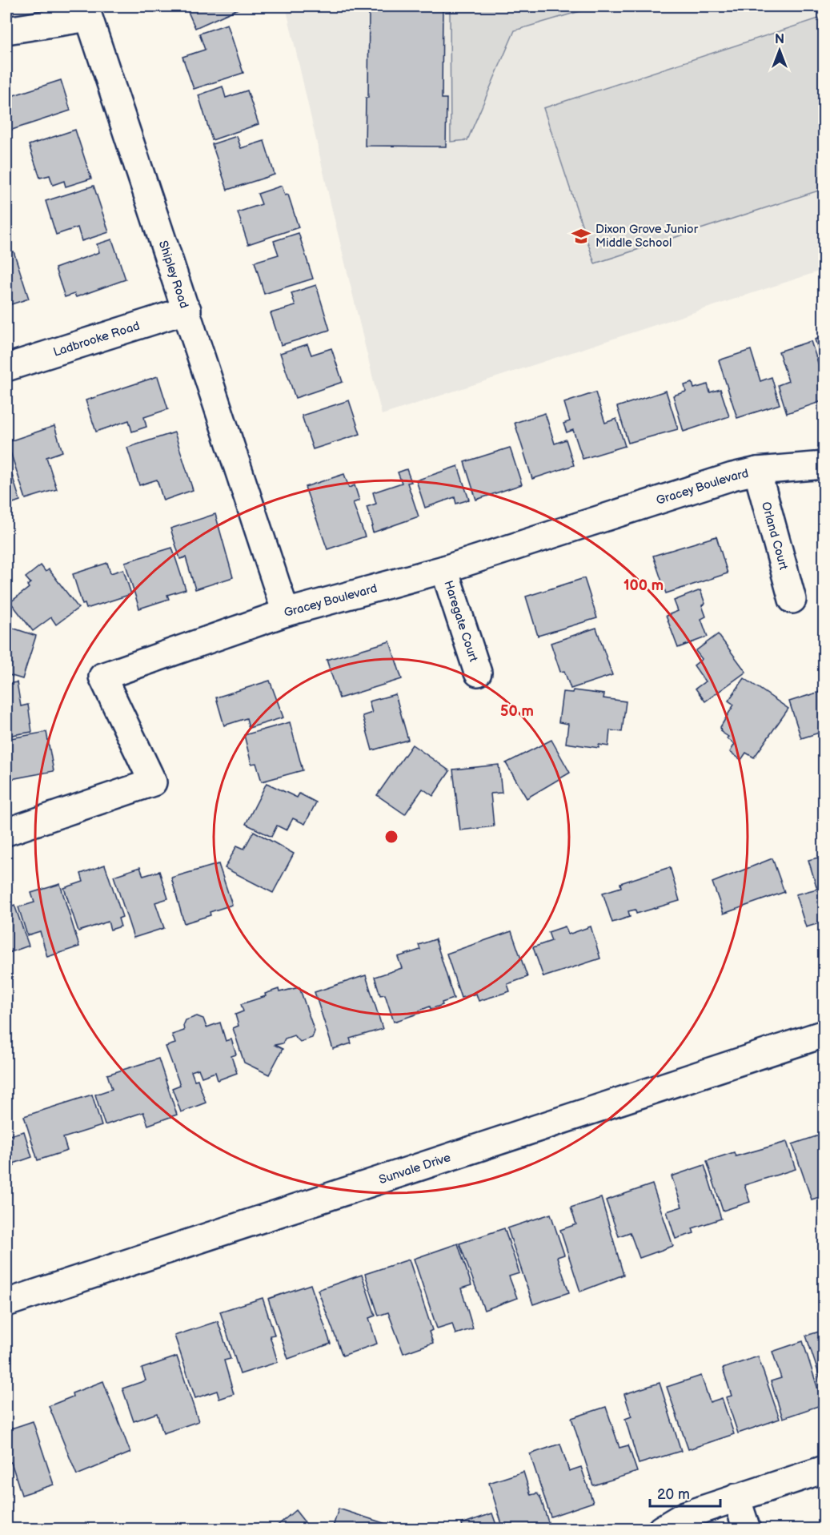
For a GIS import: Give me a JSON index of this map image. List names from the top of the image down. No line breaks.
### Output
{"streets":{"street":["Shipley Road","Ladbrooke Road","Gracey Boulevard","Orland Court","Haregate Court","Sunvale Drive"]},"crossings":[["Shipley Road","Ladbrooke Road"],["Shipley Road","Gracey Boulevard"],["Gracey Boulevard","Orland Court"],["Gracey Boulevard","Haregate Court"]],"places":{"school or university":["Dixon Grove Junior Middle School"]},"scale_bar":"20 m","north":"top","rings":["100 m","50 m"]}
